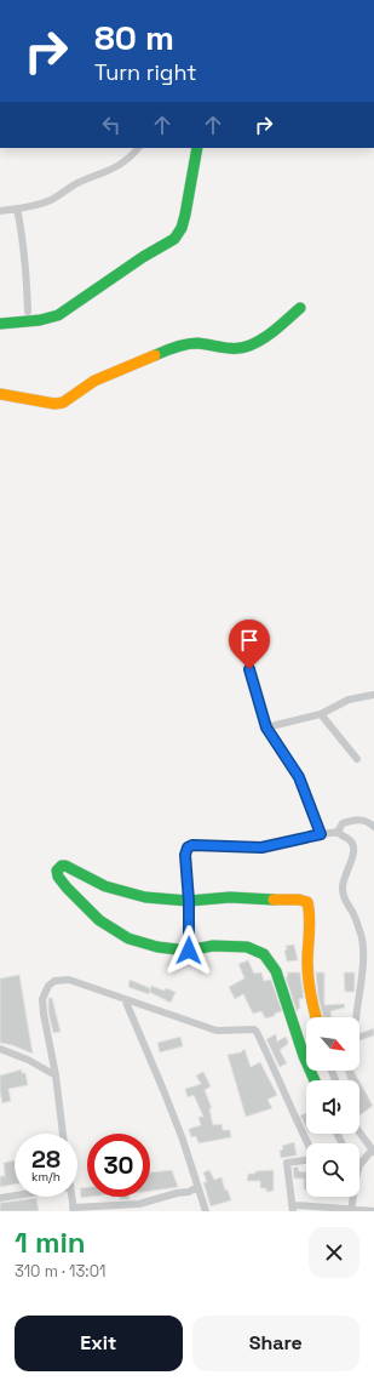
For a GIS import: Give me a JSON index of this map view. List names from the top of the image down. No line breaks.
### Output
{"north":"bottom right","page":{"turn":["80 m","Turn right"],"speed":"28 km/h","limit":"30","heading":["1 min","310 m · 13:01"],"buttons":["Exit","Share"]}}
